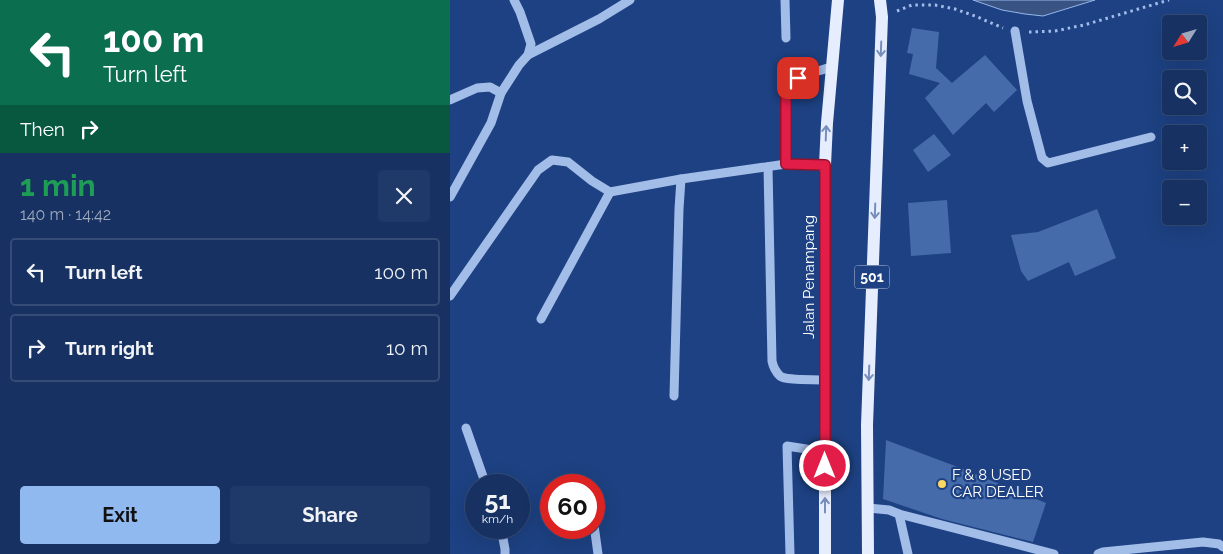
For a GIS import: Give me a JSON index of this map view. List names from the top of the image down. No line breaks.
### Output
{"streets":{"main road":["Jalan Penampang","501"]},"places":["F & 8 USED CAR DEALER"],"north":"bottom left","page":{"turn":["100 m","Turn left"],"map_buttons":["+","−"],"then":"Then","heading":["1 min","140 m · 14:42"],"list":[{"name":"Turn left","value":"100 m"},{"name":"Turn right","value":"10 m"}],"speed":"51 km/h","limit":"60","buttons":["Exit","Share"]}}
